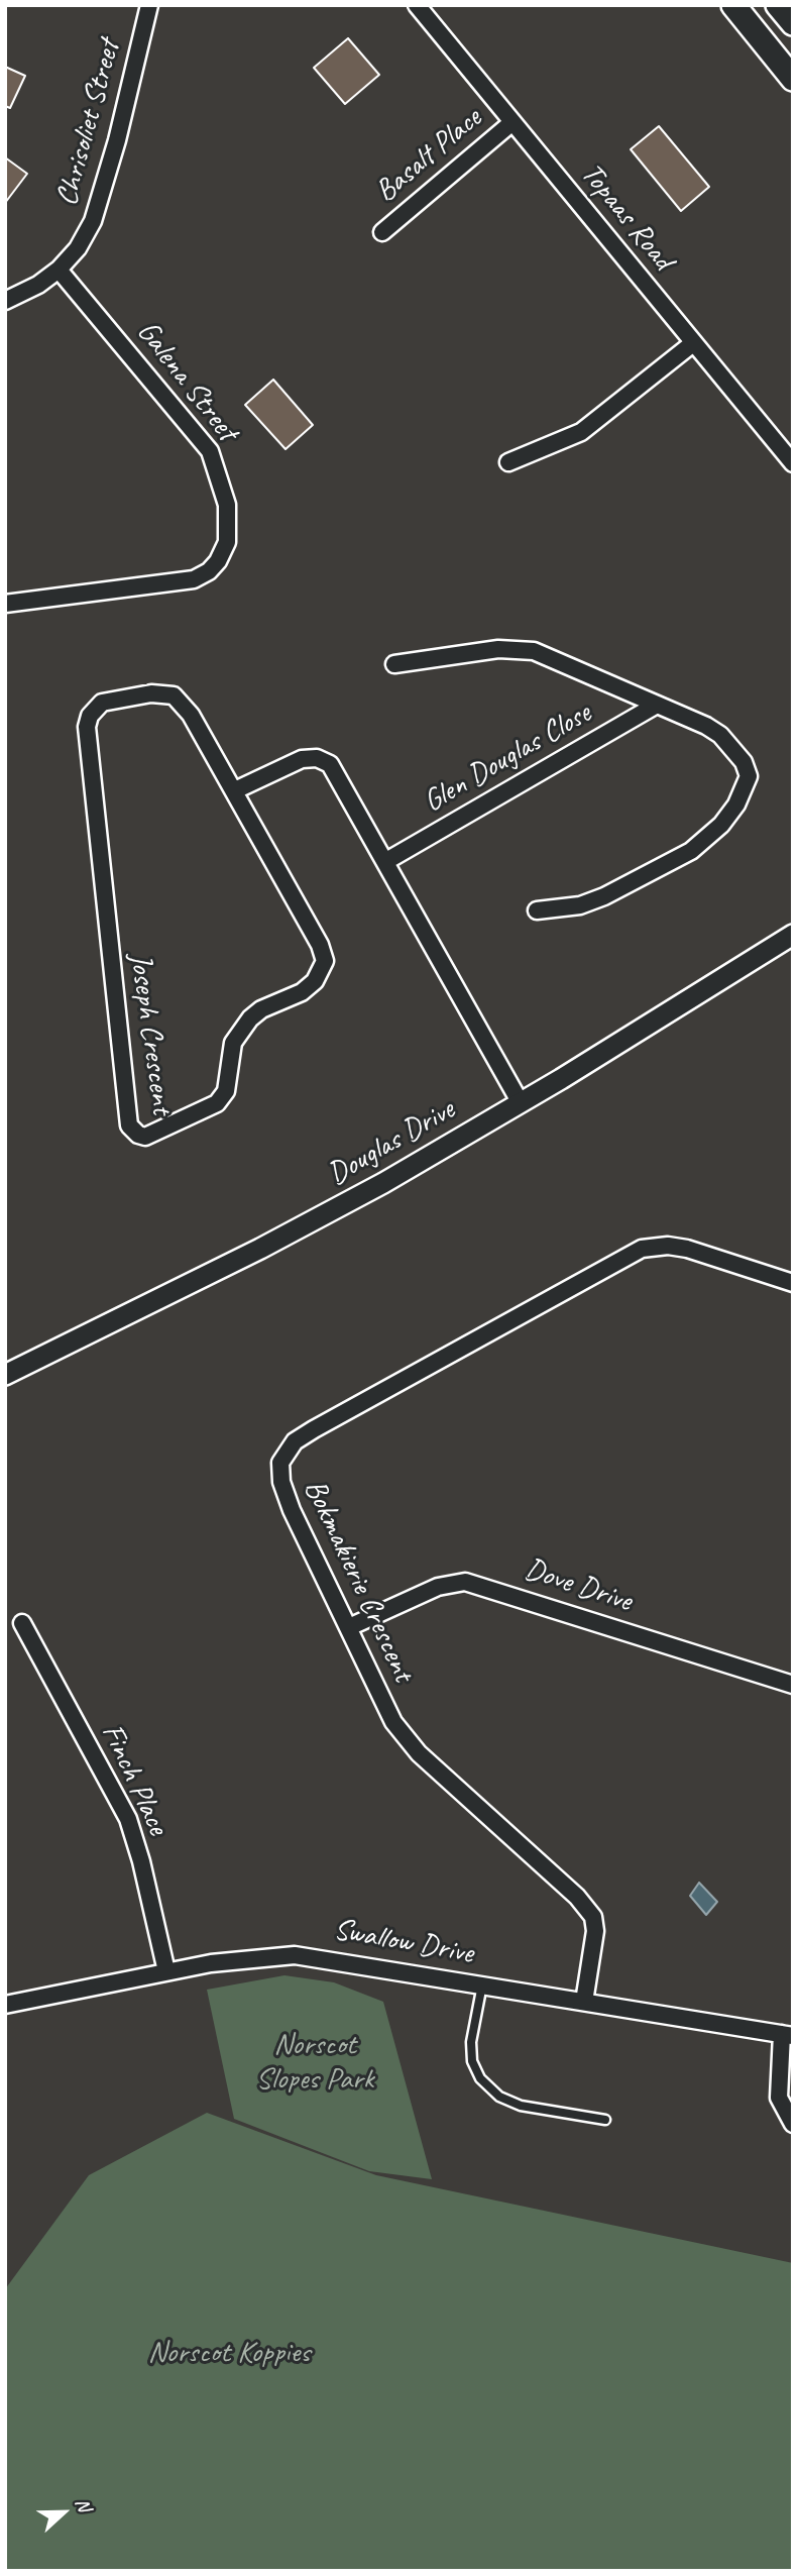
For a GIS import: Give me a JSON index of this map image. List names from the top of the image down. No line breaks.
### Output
{"streets":{"street":["Chrisoliet Street","Basalt Place","Topaas Road","Galena Street","Glen Douglas Close","Joseph Crescent","Douglas Drive","Bokmakierie Crescent","Dove Drive","Finch Place","Swallow Drive"]},"crossings":[["Chrisoliet Street","Galena Street"],["Basalt Place","Topaas Road"],["Bokmakierie Crescent","Dove Drive"],["Bokmakierie Crescent","Swallow Drive"],["Finch Place","Swallow Drive"]],"parks":["Norscot Slopes Park","Norscot Koppies"],"north":"right"}
